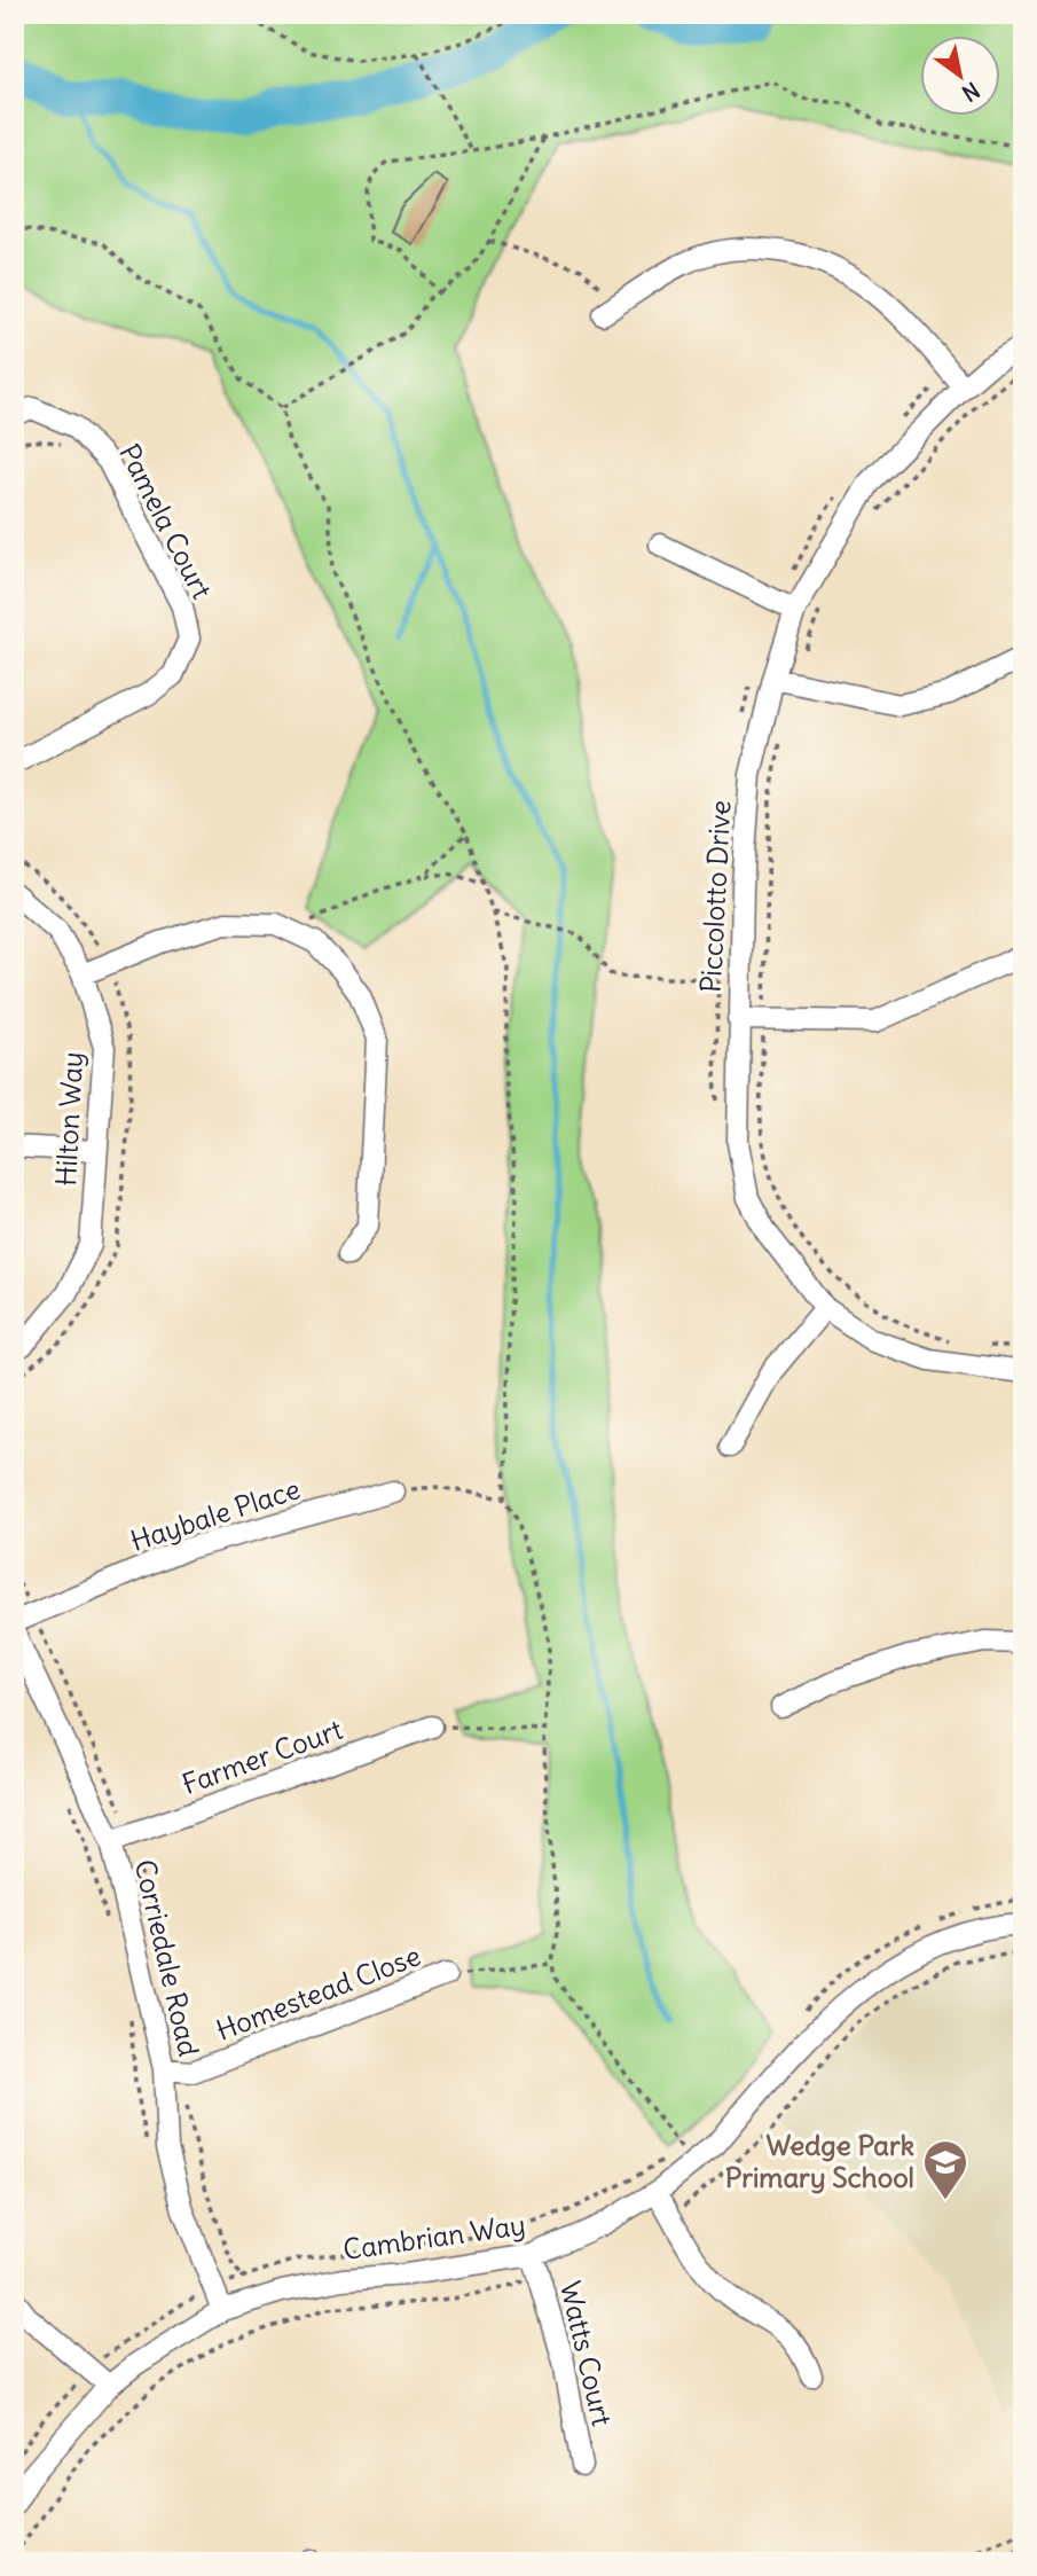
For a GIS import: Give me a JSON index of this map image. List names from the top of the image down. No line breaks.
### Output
{"streets":{"street":["Pamela Court","Piccolotto Drive","Hilton Way","Haybale Place","Farmer Court","Corriedale Road","Homestead Close","Cambrian Way","Watts Court"]},"crossings":[["Farmer Court","Corriedale Road"],["Corriedale Road","Homestead Close"],["Corriedale Road","Cambrian Way"],["Cambrian Way","Watts Court"]],"places":{"school or university":["Wedge Park Primary School"]},"north":"bottom right"}
